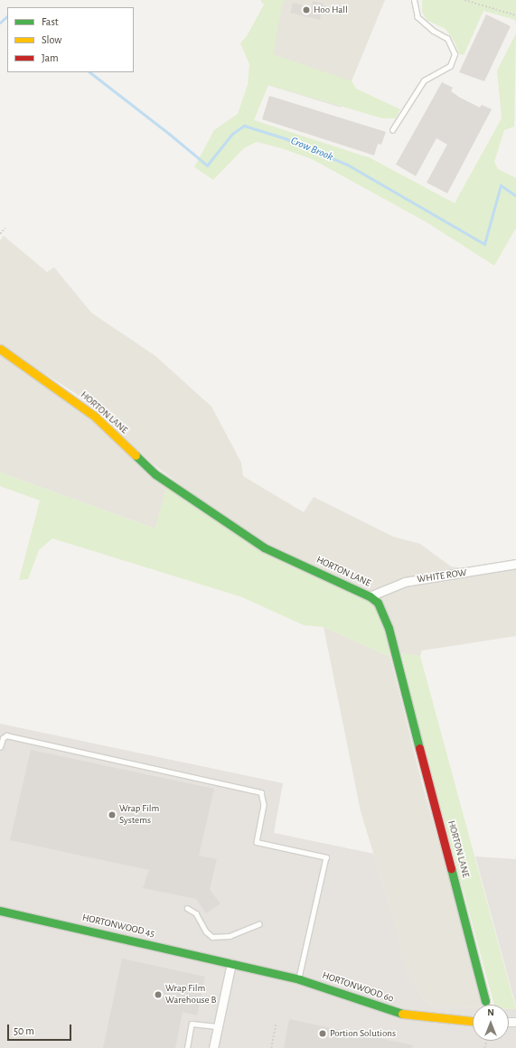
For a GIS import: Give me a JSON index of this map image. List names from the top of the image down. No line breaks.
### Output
{"streets":{"street":["HORTON LANE","WHITE ROW","HORTONWOOD 45","HORTONWOOD 60"]},"crossings":[["HORTON LANE","WHITE ROW"],["HORTONWOOD 45","HORTONWOOD 60"]],"water":["Crow Brook"],"places":["Hoo Hall","Wrap Film Systems","Wrap Film Warehouse B","Portion Solutions"],"legend":["Fast","Slow","Jam"],"scale_bar":"50 m","north":"top"}
